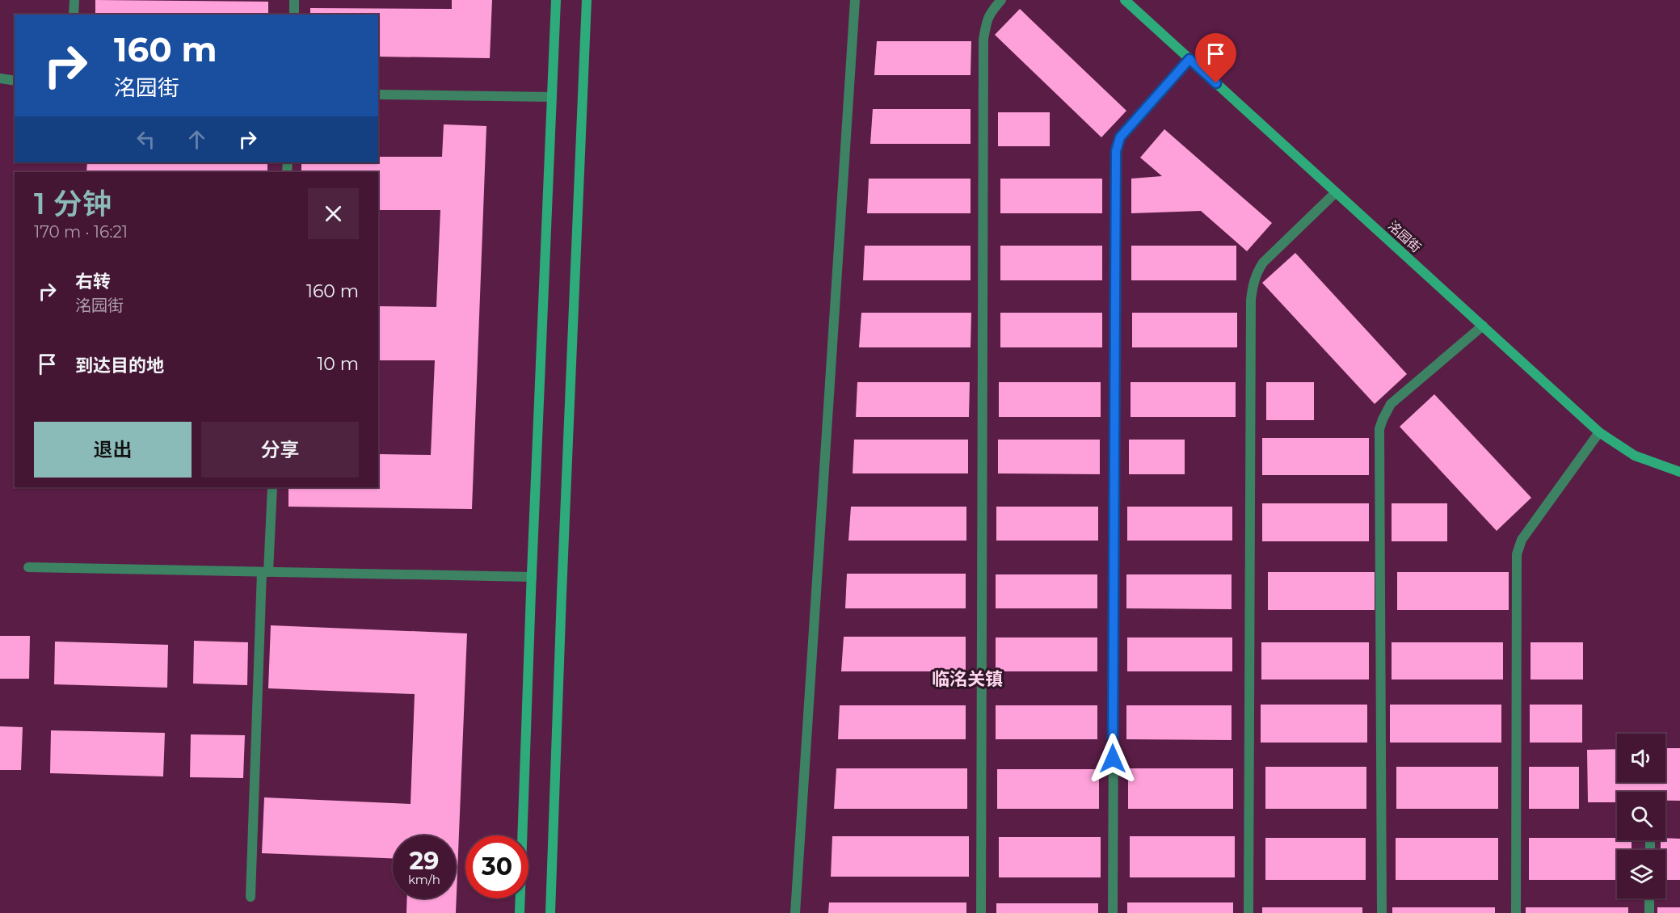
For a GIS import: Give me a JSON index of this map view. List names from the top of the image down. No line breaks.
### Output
{"streets":{"street":["洺园街"]},"districts":["临洺关镇"],"page":{"turn":["160 m","洺园街"],"heading":["1 分钟","170 m · 16:21"],"list":[{"name":"右转","note":"洺园街","value":"160 m"},{"name":"到达目的地","value":"10 m"}],"buttons":["退出","分享"],"speed":"29 km/h","limit":"30"}}
